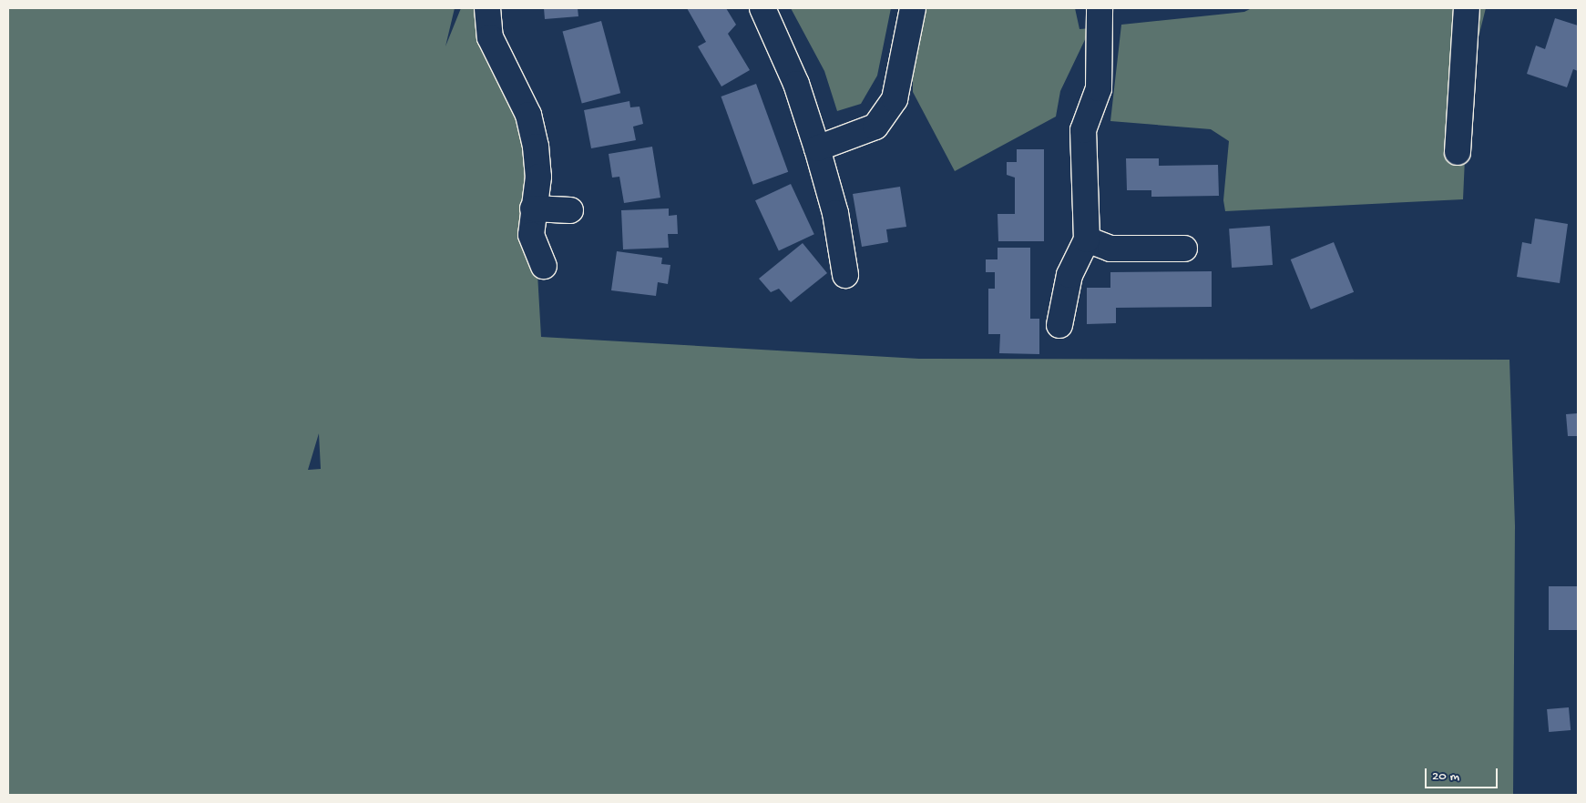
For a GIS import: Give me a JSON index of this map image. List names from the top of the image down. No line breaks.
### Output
{"scale_bar":"20 m"}
